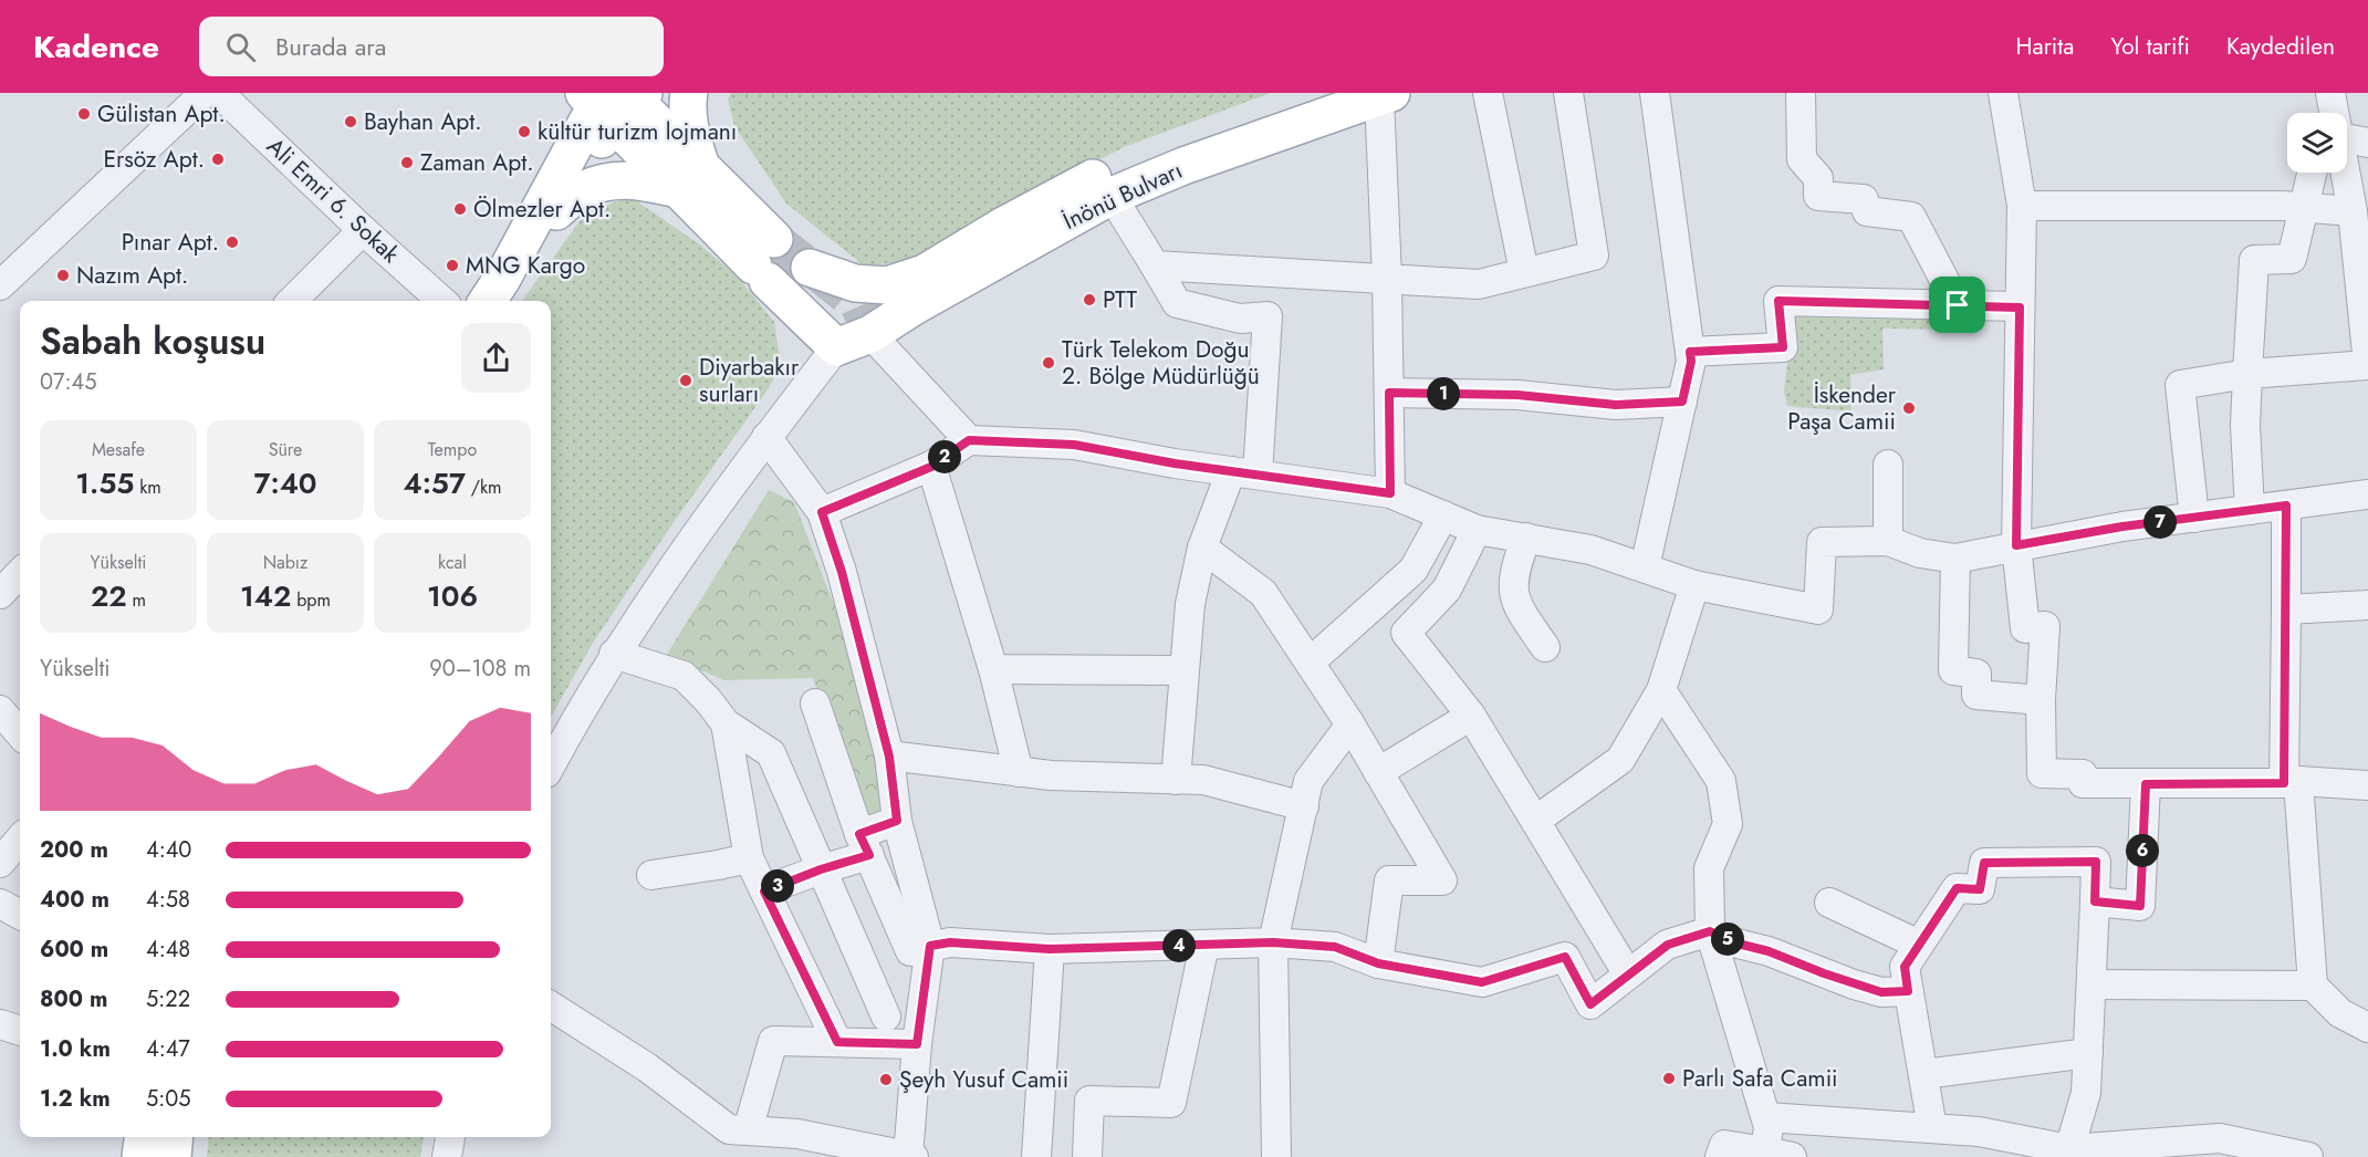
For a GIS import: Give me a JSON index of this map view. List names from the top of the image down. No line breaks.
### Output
{"streets":{"main road":["İnönü Bulvarı"],"street":["Ali Emri 6. Sokak"]},"places":["Gülistan Apt.","Bayhan Apt.","kültür turizm lojmanı","Ersöz Apt.","Zaman Apt.","Ölmezler Apt.","Pınar Apt.","MNG Kargo","Nazım Apt.","PTT","Türk Telekom Doğu 2. Bölge Müdürlüğü","Diyarbakır surları","İskender Paşa Camii","Parlı Safa Camii","Şeyh Yusuf Camii"],"page":{"header":"Kadence","search":"Burada ara","nav":["Harita","Yol tarifi","Kaydedilen"],"heading":["Sabah koşusu","07:45"],"pins":["1","2","7","6","3","5","4"],"stats":[["Mesafe","1.55 km"],["Süre","7:40"],["Tempo","4:57 /km"],["Yükselti","22 m"],["Nabız","142 bpm"],["kcal","106"]],"chart":["Yükselti","90–108 m"],"list":[{"name":"200 m","note":"4:40"},{"name":"400 m","note":"4:58"},{"name":"600 m","note":"4:48"},{"name":"800 m","note":"5:22"},{"name":"1.0 km","note":"4:47"},{"name":"1.2 km","note":"5:05"}]}}
